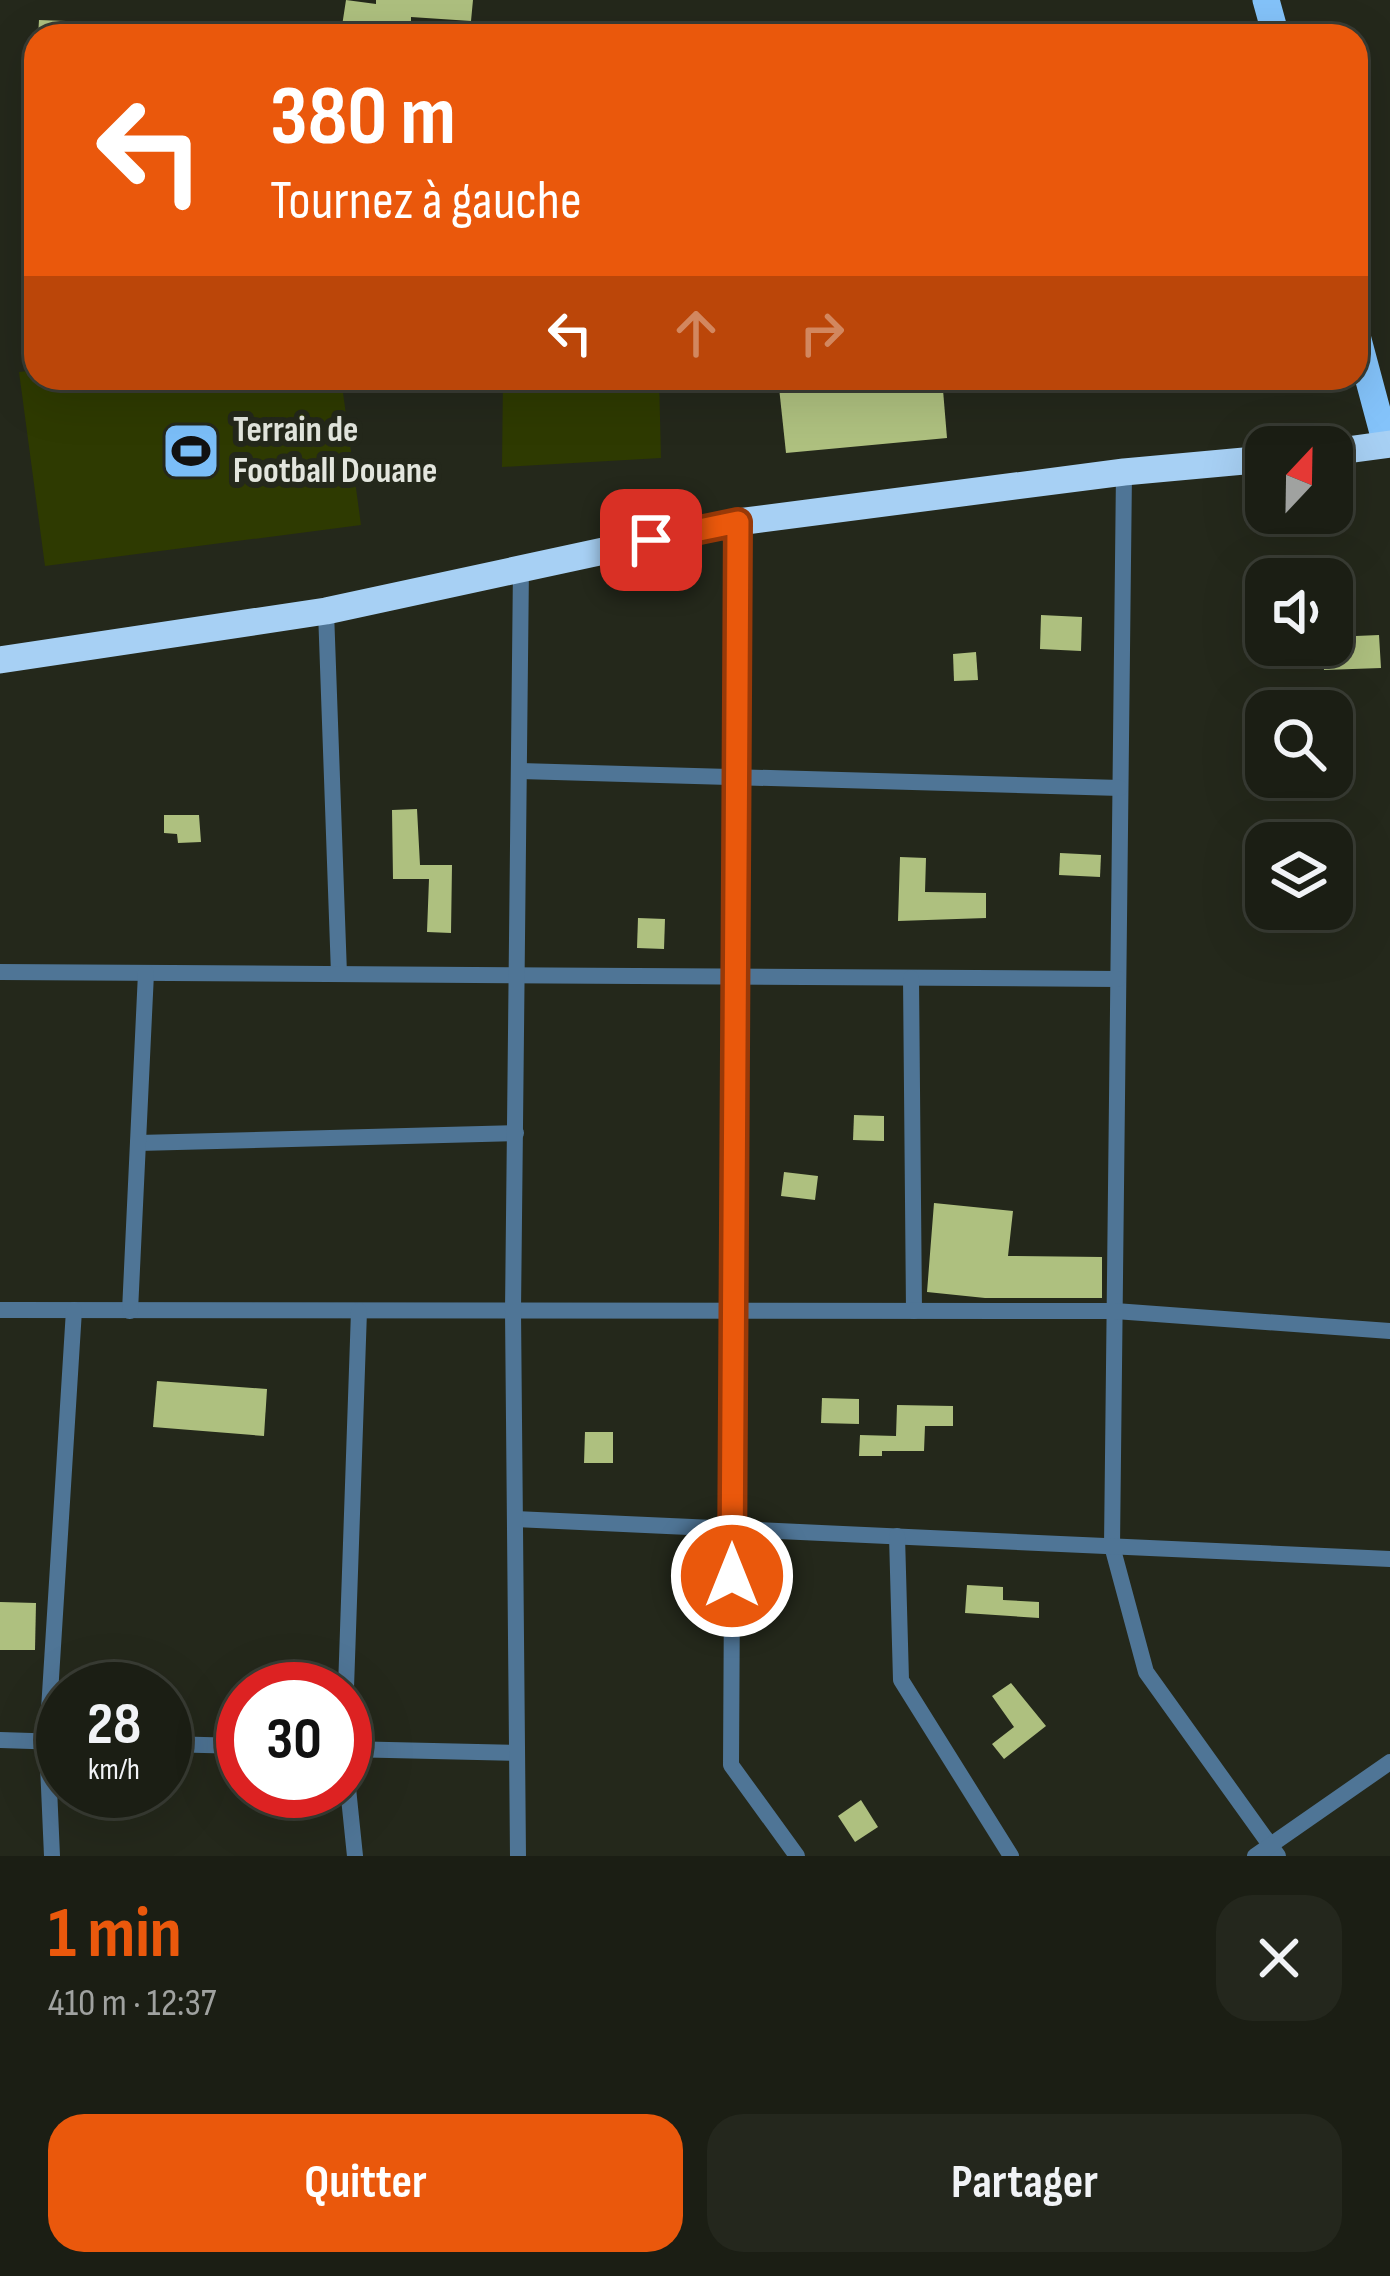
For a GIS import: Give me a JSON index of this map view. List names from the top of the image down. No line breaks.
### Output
{"places":{"sports":["Terrain de Football Douane"]},"north":"top","page":{"turn":["380 m","Tournez à gauche"],"speed":"28 km/h","limit":"30","heading":["1 min","410 m · 12:37"],"buttons":["Quitter","Partager"]}}
